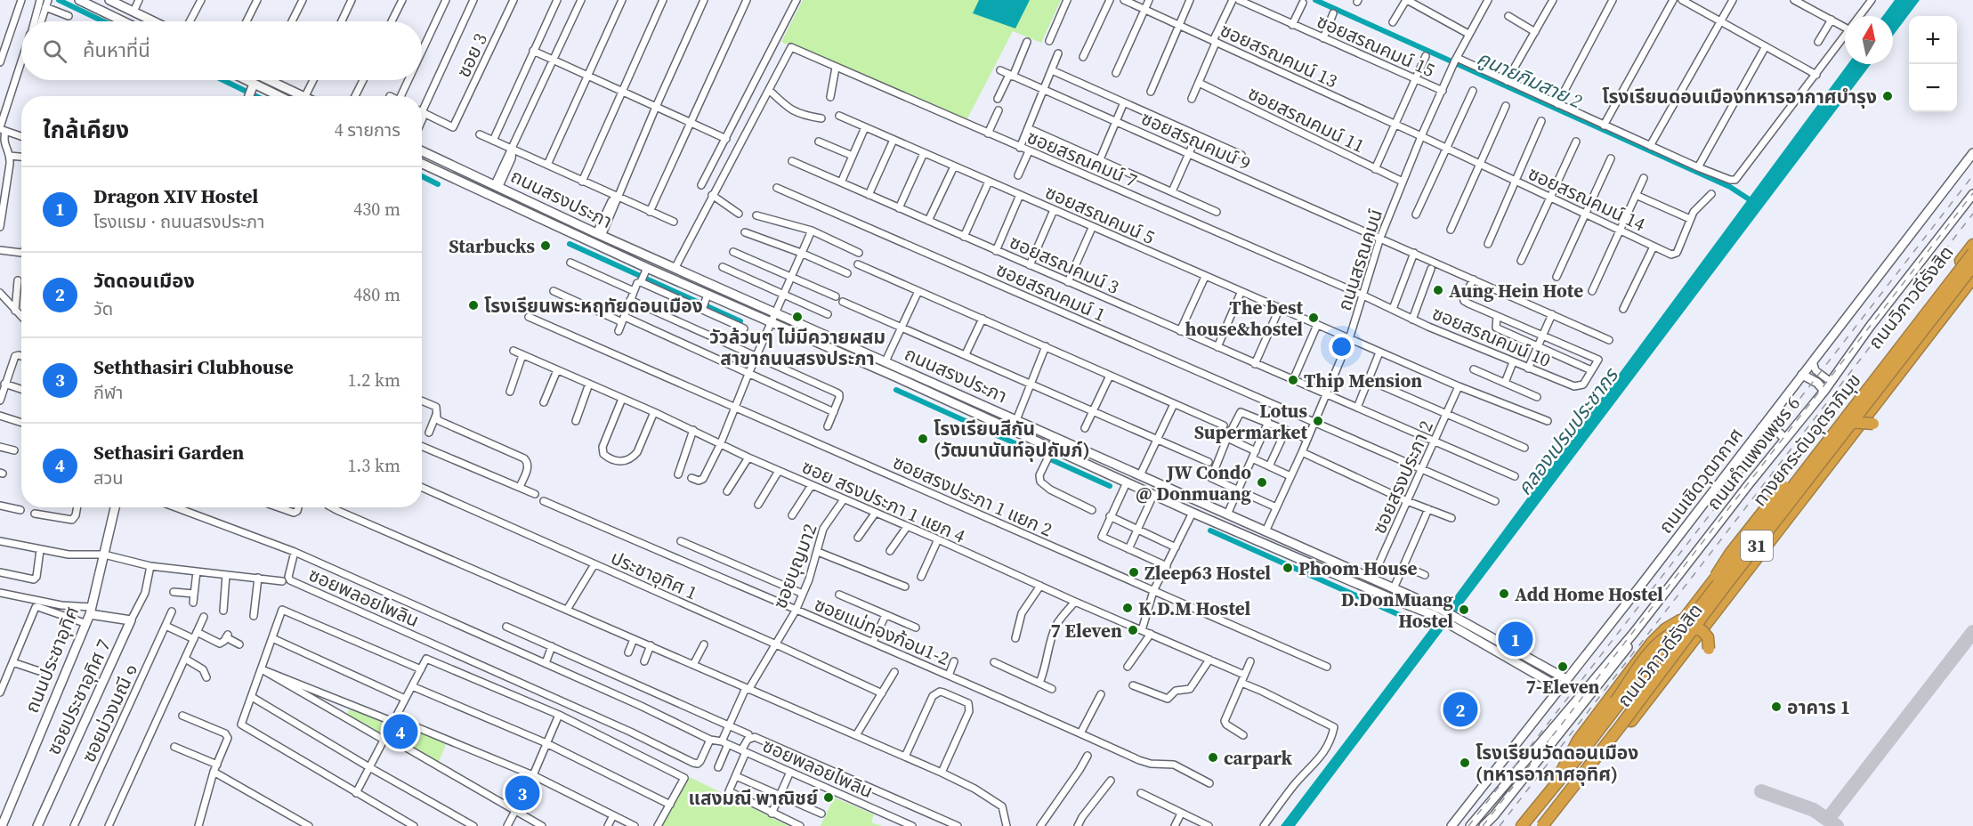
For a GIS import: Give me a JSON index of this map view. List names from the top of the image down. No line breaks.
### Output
{"streets":{"highway":["ถนนวิภาวดีรังสิต","ทางยกระดับอุตราภิมุข","31"],"main road":["ถนนสรงประภา","ถนนกำแพงเพชร 6","ถนนเชิดวุฒากาศ","ถนนประชาอุทิศ","ซอยประชาอุทิศ 7"],"street":["ซอยสรณคมน์ 15","ซอย 3","ซอยสรณคมน์ 13","ซอยสรณคมน์ 11","ซอยสรณคมน์ 9","ซอยสรณคมน์ 7","ซอยสรณคมน์ 14","ซอยสรณคมน์ 5","ถนนสรณคมน์","ซอยสรณคมน์ 3","ซอยสรณคมน์ 1","ซอยสรณคมน์ 10","ซอยสรงประภา 2","ซอยสรงประภา 1 แยก 2","ซอย สรงประภา 1 แยก 4","ซอยบุญมา2","ประชาอุทิศ 1","ซอยพลอยไพลิน","ซอยแม่ทองก้อน1-2","ซอยม่วงมณี ๑"]},"crossings":[["ซอยสรณคมน์ 15","ถนนสรณคมน์"],["ซอยสรณคมน์ 13","ซอยสรณคมน์ 14"],["ซอยสรณคมน์ 13","ถนนสรณคมน์"],["ซอยสรณคมน์ 11","ถนนสรณคมน์"],["ซอยสรณคมน์ 9","ถนนสรณคมน์"],["ซอยสรณคมน์ 7","ถนนสรณคมน์"],["ซอยสรณคมน์ 7","ซอยสรณคมน์ 10"],["ถนนสรงประภา","ถนนสรณคมน์"],["ถนนสรงประภา","ซอยสรงประภา 2"],["ถนนสรงประภา","ถนนเชิดวุฒากาศ"],["ซอยสรณคมน์ 14","ถนนสรณคมน์"],["ซอยสรณคมน์ 5","ถนนสรณคมน์"],["ซอยสรณคมน์ 5","ซอยสรงประภา 2"],["ถนนสรณคมน์","ซอยสรณคมน์ 3"],["ถนนสรณคมน์","ซอยสรณคมน์ 1"],["ถนนสรณคมน์","ซอยสรณคมน์ 10"],["ซอยสรณคมน์ 3","ซอยสรงประภา 2"],["ซอยสรณคมน์ 1","ซอยสรงประภา 2"],["ซอย สรงประภา 1 แยก 4","ซอยบุญมา2"],["ซอยบุญมา2","ประชาอุทิศ 1"],["ซอยบุญมา2","ซอยพลอยไพลิน"],["ซอยบุญมา2","ซอยแม่ทองก้อน1-2"],["ถนนประชาอุทิศ","ซอยประชาอุทิศ 7"]],"water":["คูนายกิมสาย 2","คลองเปรมประชากร"],"places":["โรงเรียนดอนเมืองทหารอากาศบำรุง","Starbucks","Aung Hein Hote","โรงเรียนพระหฤทัยดอนเมือง","วัวล้วนๆ ไม่มีควายผสม สาขาถนนสรงประภา","The best house&hostel","Thip Mension","Lotus Supermarket","โรงเรียนสีกัน (วัฒนานันท์อุปถัมภ์)","JW Condo @ Donmuang","Phoom House","Zleep63 Hostel","Add Home Hostel","K.D.M Hostel","D.DonMuang Hostel","7 Eleven","7-Eleven","อาคาร 1","carpark","โรงเรียนวัดดอนเมือง (ทหารอากาศอุทิศ)","แสงมณี พาณิชย์"],"north":"top","page":{"map_buttons":["+","−"],"search":"ค้นหาที่นี่","heading":["ใกล้เคียง","4 รายการ"],"list":[{"mark":"1","name":"Dragon XIV Hostel","note":"โรงแรม · ถนนสรงประภา","value":"430 m"},{"mark":"2","name":"วัดดอนเมือง","note":"วัด","value":"480 m"},{"mark":"3","name":"Seththasiri Clubhouse","note":"กีฬา","value":"1.2 km"},{"mark":"4","name":"Sethasiri Garden","note":"สวน","value":"1.3 km"}],"pins":["1","2","4","3"]}}
